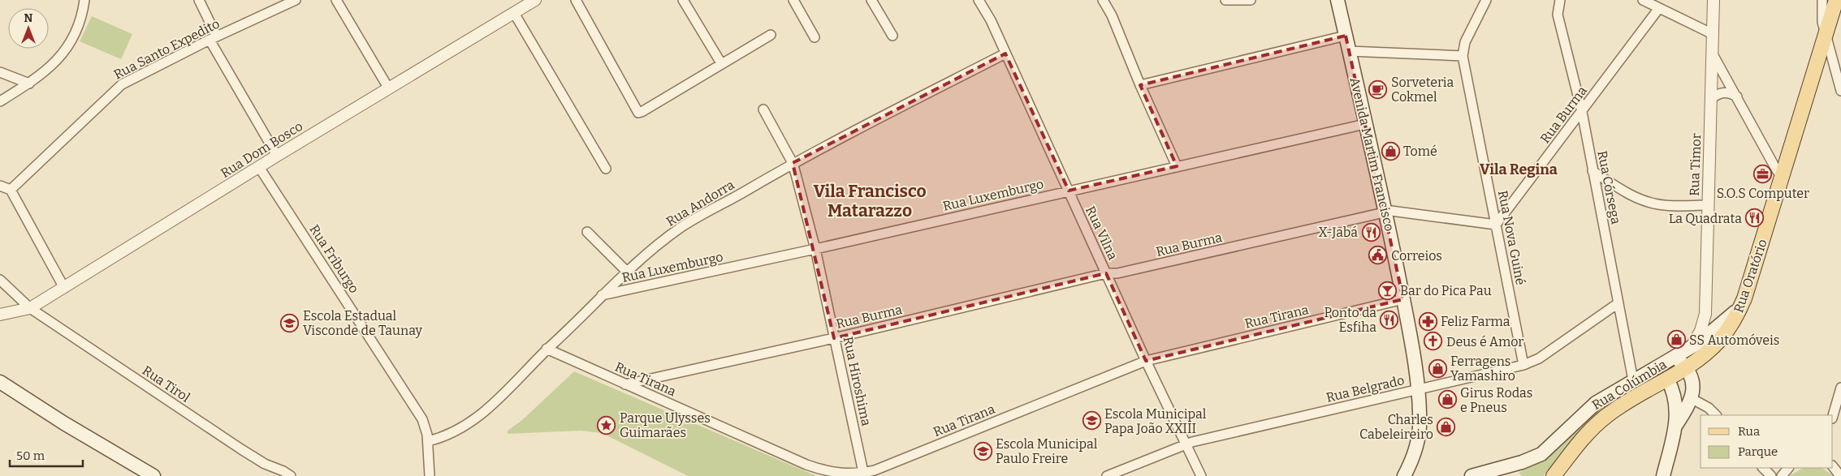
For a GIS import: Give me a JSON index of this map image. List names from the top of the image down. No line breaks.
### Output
{"streets":{"main road":["Avenida Martim Francisco","Rua Oratório","Rua Colúmbia"],"street":["Rua Santo Expedito","Rua Burma","Rua Dom Bosco","Rua Timor","Rua Córsega","Rua Luxemburgo","Rua Andorra","Rua Vilna","Rua Nova Guiné","Rua Friburgo","Rua Tirana","Rua Hiroshima","Rua Tirol","Rua Belgrado"]},"crossings":[["Rua Burma","Avenida Martim Francisco"],["Rua Burma","Rua Córsega"],["Rua Burma","Rua Vilna"],["Rua Burma","Rua Nova Guiné"],["Rua Burma","Rua Tirana"],["Rua Burma","Rua Hiroshima"],["Rua Dom Bosco","Rua Friburgo"],["Rua Dom Bosco","Rua Tirol"],["Avenida Martim Francisco","Rua Luxemburgo"],["Avenida Martim Francisco","Rua Tirana"],["Avenida Martim Francisco","Rua Belgrado"],["Rua Timor","Rua Colúmbia"],["Rua Córsega","Rua Colúmbia"],["Rua Córsega","Rua Belgrado"],["Rua Luxemburgo","Rua Andorra"],["Rua Luxemburgo","Rua Vilna"],["Rua Luxemburgo","Rua Hiroshima"],["Rua Andorra","Rua Vilna"],["Rua Andorra","Rua Friburgo"],["Rua Andorra","Rua Tirana"],["Rua Andorra","Rua Hiroshima"],["Rua Vilna","Rua Tirana"],["Rua Vilna","Rua Belgrado"],["Rua Nova Guiné","Rua Belgrado"],["Rua Oratório","Rua Colúmbia"],["Rua Tirana","Rua Hiroshima"]],"districts":["Vila Regina","Vila Francisco Matarazzo"],"places":{"cafe":["Sorveteria Cokmel"],"shop":["Tomé","SS Automóveis","Ferragens Yamashiro","Girus Rodas e Pneus","Charles Cabeleireiro"],"office":["S.O.S Computer"],"restaurant":["La Quadrata","X-Jabá","Ponto da Esfiha"],"public building":["Correios"],"bar":["Bar do Pica Pau"],"pharmacy":["Feliz Farma"],"school or university":["Escola Estadual Visconde de Taunay","Escola Municipal Papa João XXIII","Escola Municipal Paulo Freire"],"church":["Deus é Amor"],"place":["Parque Ulysses Guimarães"]},"legend":["Rua","Parque"],"scale_bar":"50 m","north":"top"}
